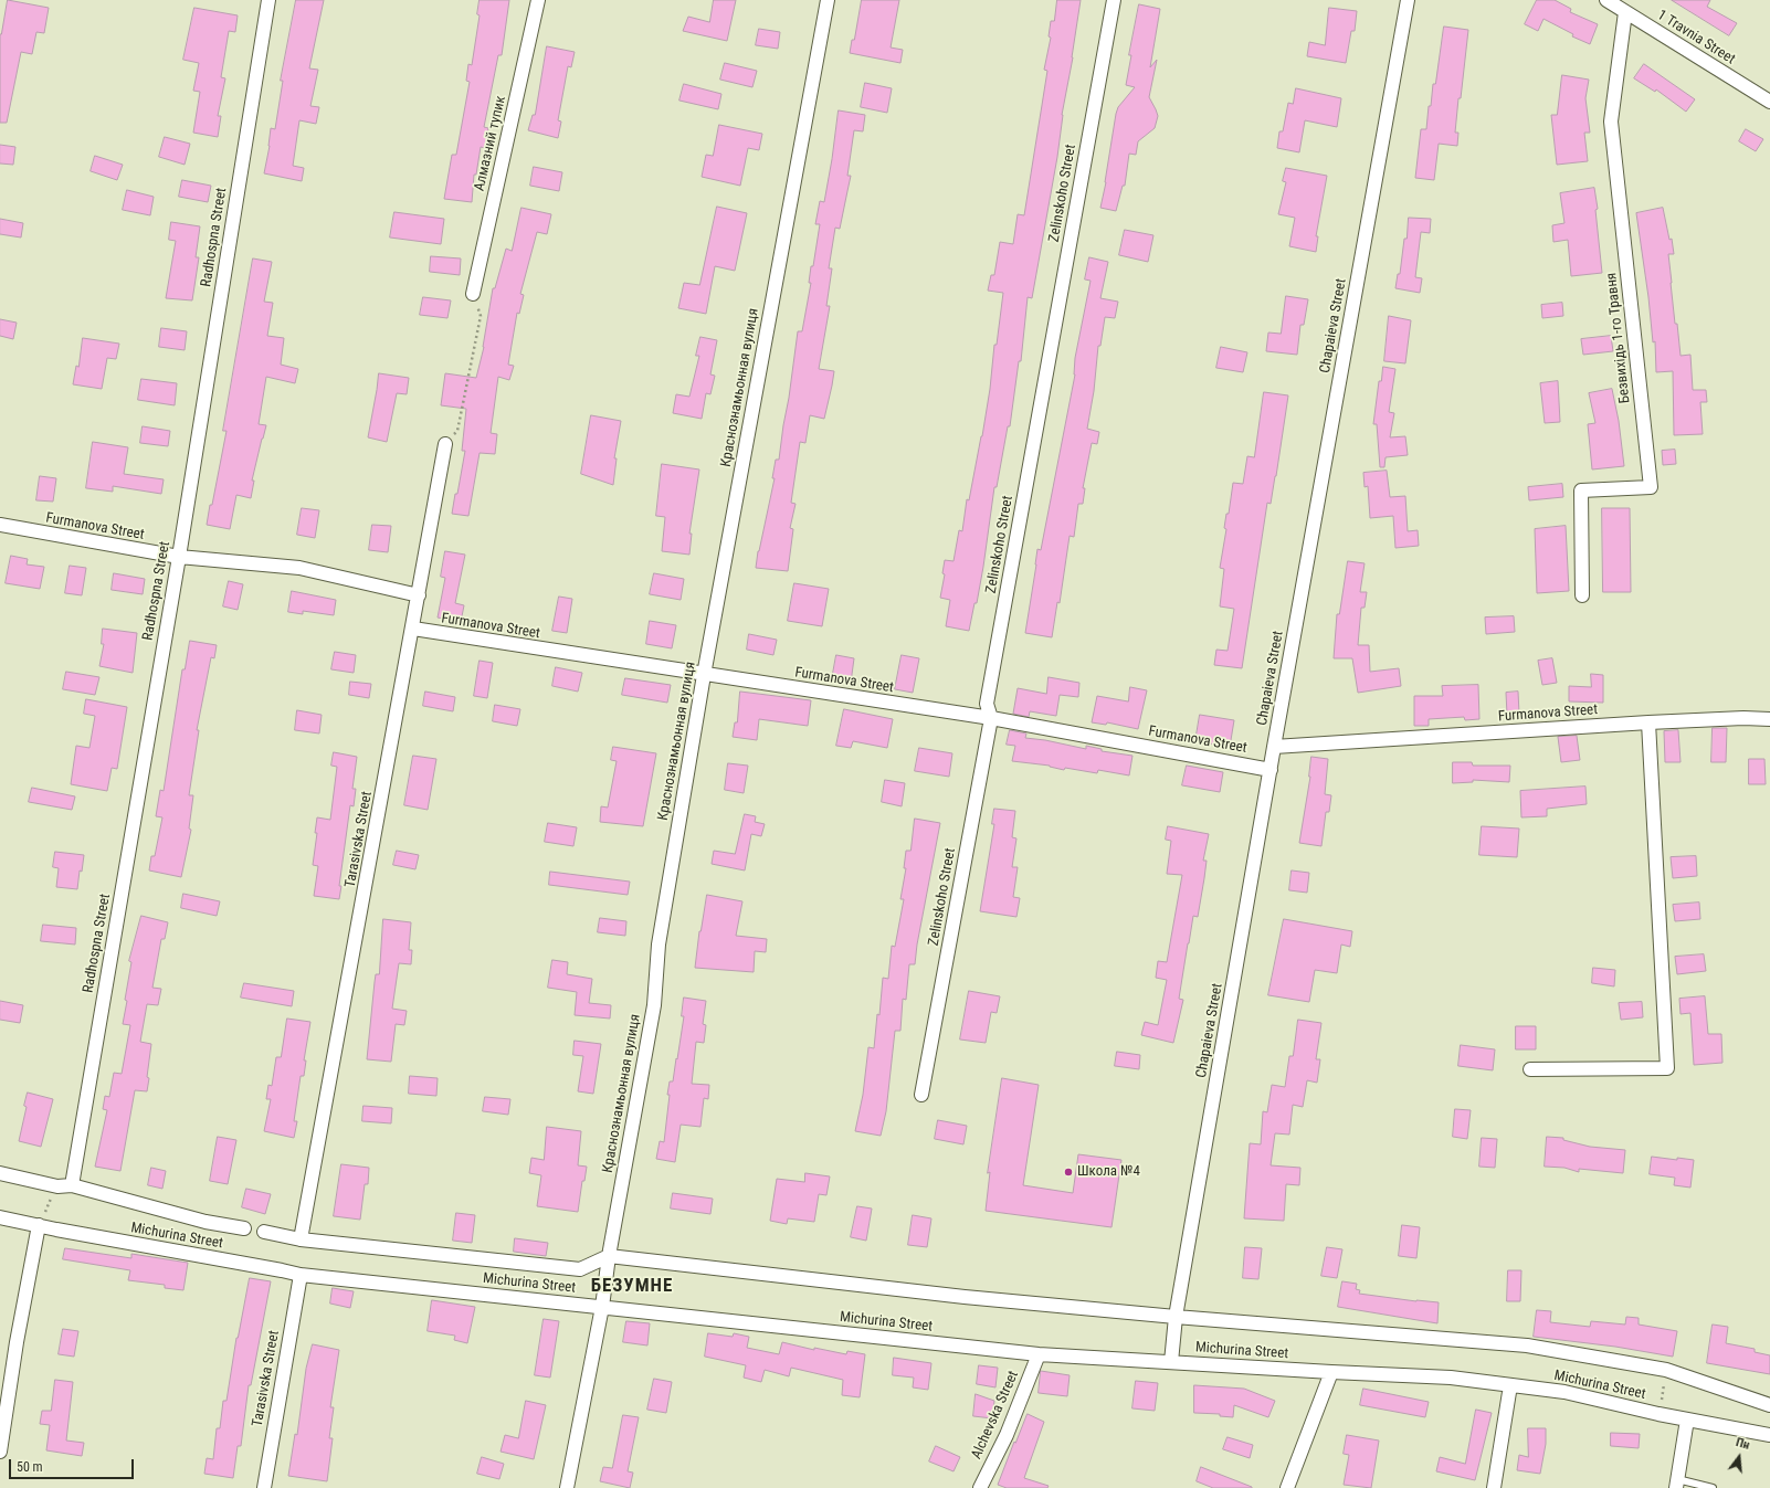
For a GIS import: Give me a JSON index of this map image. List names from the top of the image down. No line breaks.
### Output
{"streets":{"street":["1 Travnia Street","Алмазний тупик","Zelinskoho Street","Radhospna Street","Chapaieva Street","Безвихідь 1-го Травня","Краснознамьонная вулиця","Furmanova Street","Tarasivska Street","Michurina Street","Alchevska Street"]},"crossings":[["1 Travnia Street","Безвихідь 1-го Травня"],["Zelinskoho Street","Furmanova Street"],["Radhospna Street","Furmanova Street"],["Radhospna Street","Michurina Street"],["Chapaieva Street","Furmanova Street"],["Chapaieva Street","Michurina Street"],["Краснознамьонная вулиця","Furmanova Street"],["Краснознамьонная вулиця","Michurina Street"],["Furmanova Street","Tarasivska Street"],["Tarasivska Street","Michurina Street"],["Michurina Street","Alchevska Street"]],"districts":["БЕЗУМНЕ"],"places":["Школа №4"],"scale_bar":"50 m","north":"top"}
